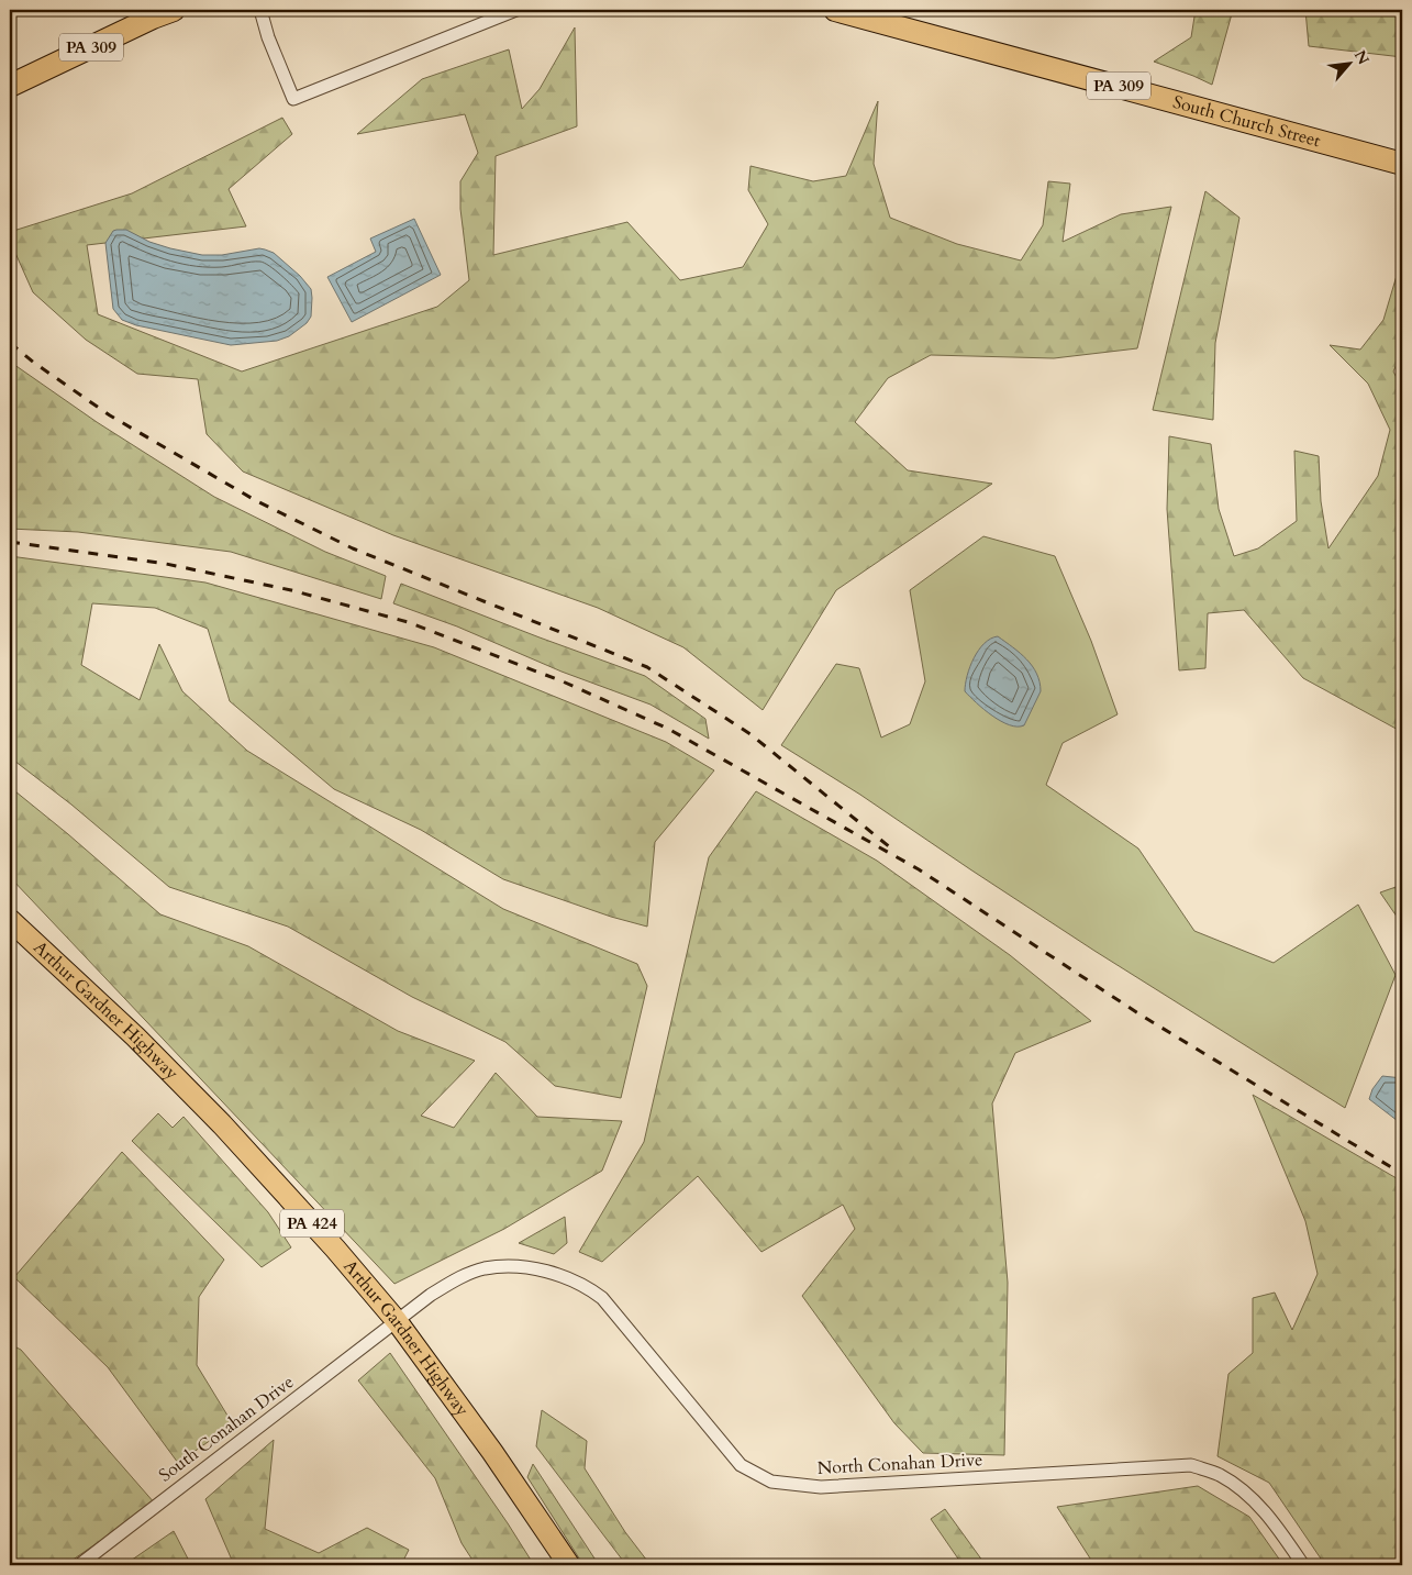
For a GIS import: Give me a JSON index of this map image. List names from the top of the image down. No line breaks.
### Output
{"streets":{"highway":["PA 309","South Church Street"],"main road":["Arthur Gardner Highway","PA 424"],"street":["South Conahan Drive","North Conahan Drive"]},"crossings":[["Arthur Gardner Highway","South Conahan Drive"],["Arthur Gardner Highway","North Conahan Drive"],["South Conahan Drive","North Conahan Drive"]],"north":"top right"}
